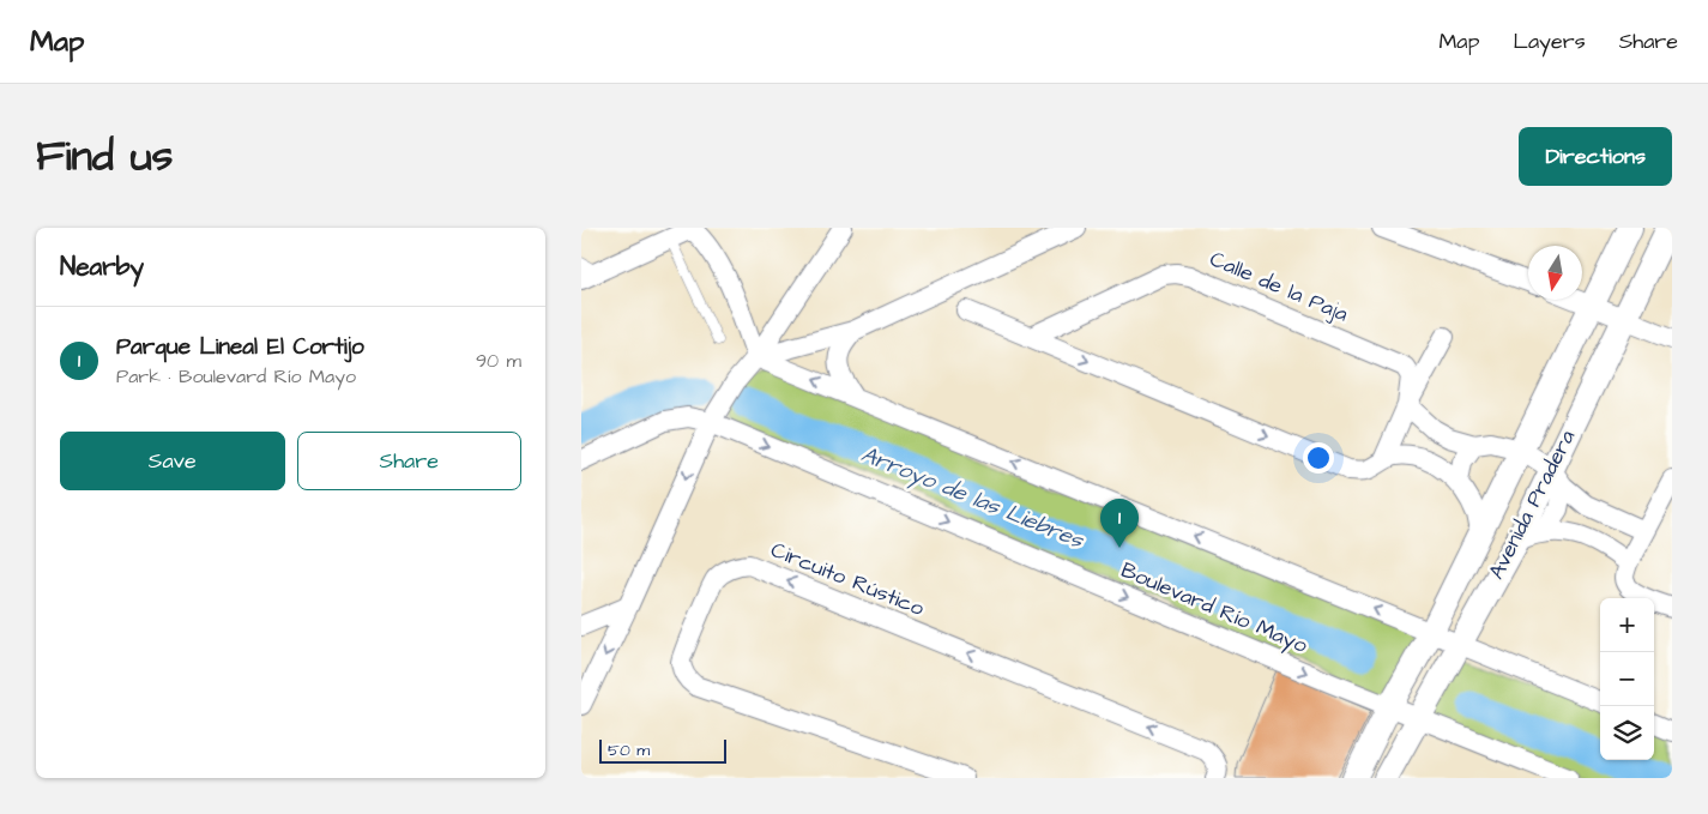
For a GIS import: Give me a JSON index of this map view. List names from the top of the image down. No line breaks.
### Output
{"streets":{"street":["Calle de la Paja","Avenida Pradera","Circuito Rústico","Boulevard Río Mayo"]},"crossings":[["Avenida Pradera","Boulevard Río Mayo"]],"water":["Arroyo de las Liebres"],"scale_bar":"50 m","north":"bottom","page":{"header":"Map","nav":["Map","Layers","Share"],"title":"Find us","buttons":["Directions",["Save","Share"]],"heading":"Nearby","list":[{"mark":"1","name":"Parque Lineal El Cortijo","note":"Park · Boulevard Río Mayo","value":"90 m"}],"pins":"1","map_buttons":["+","−"],"scale":"50 m"}}
